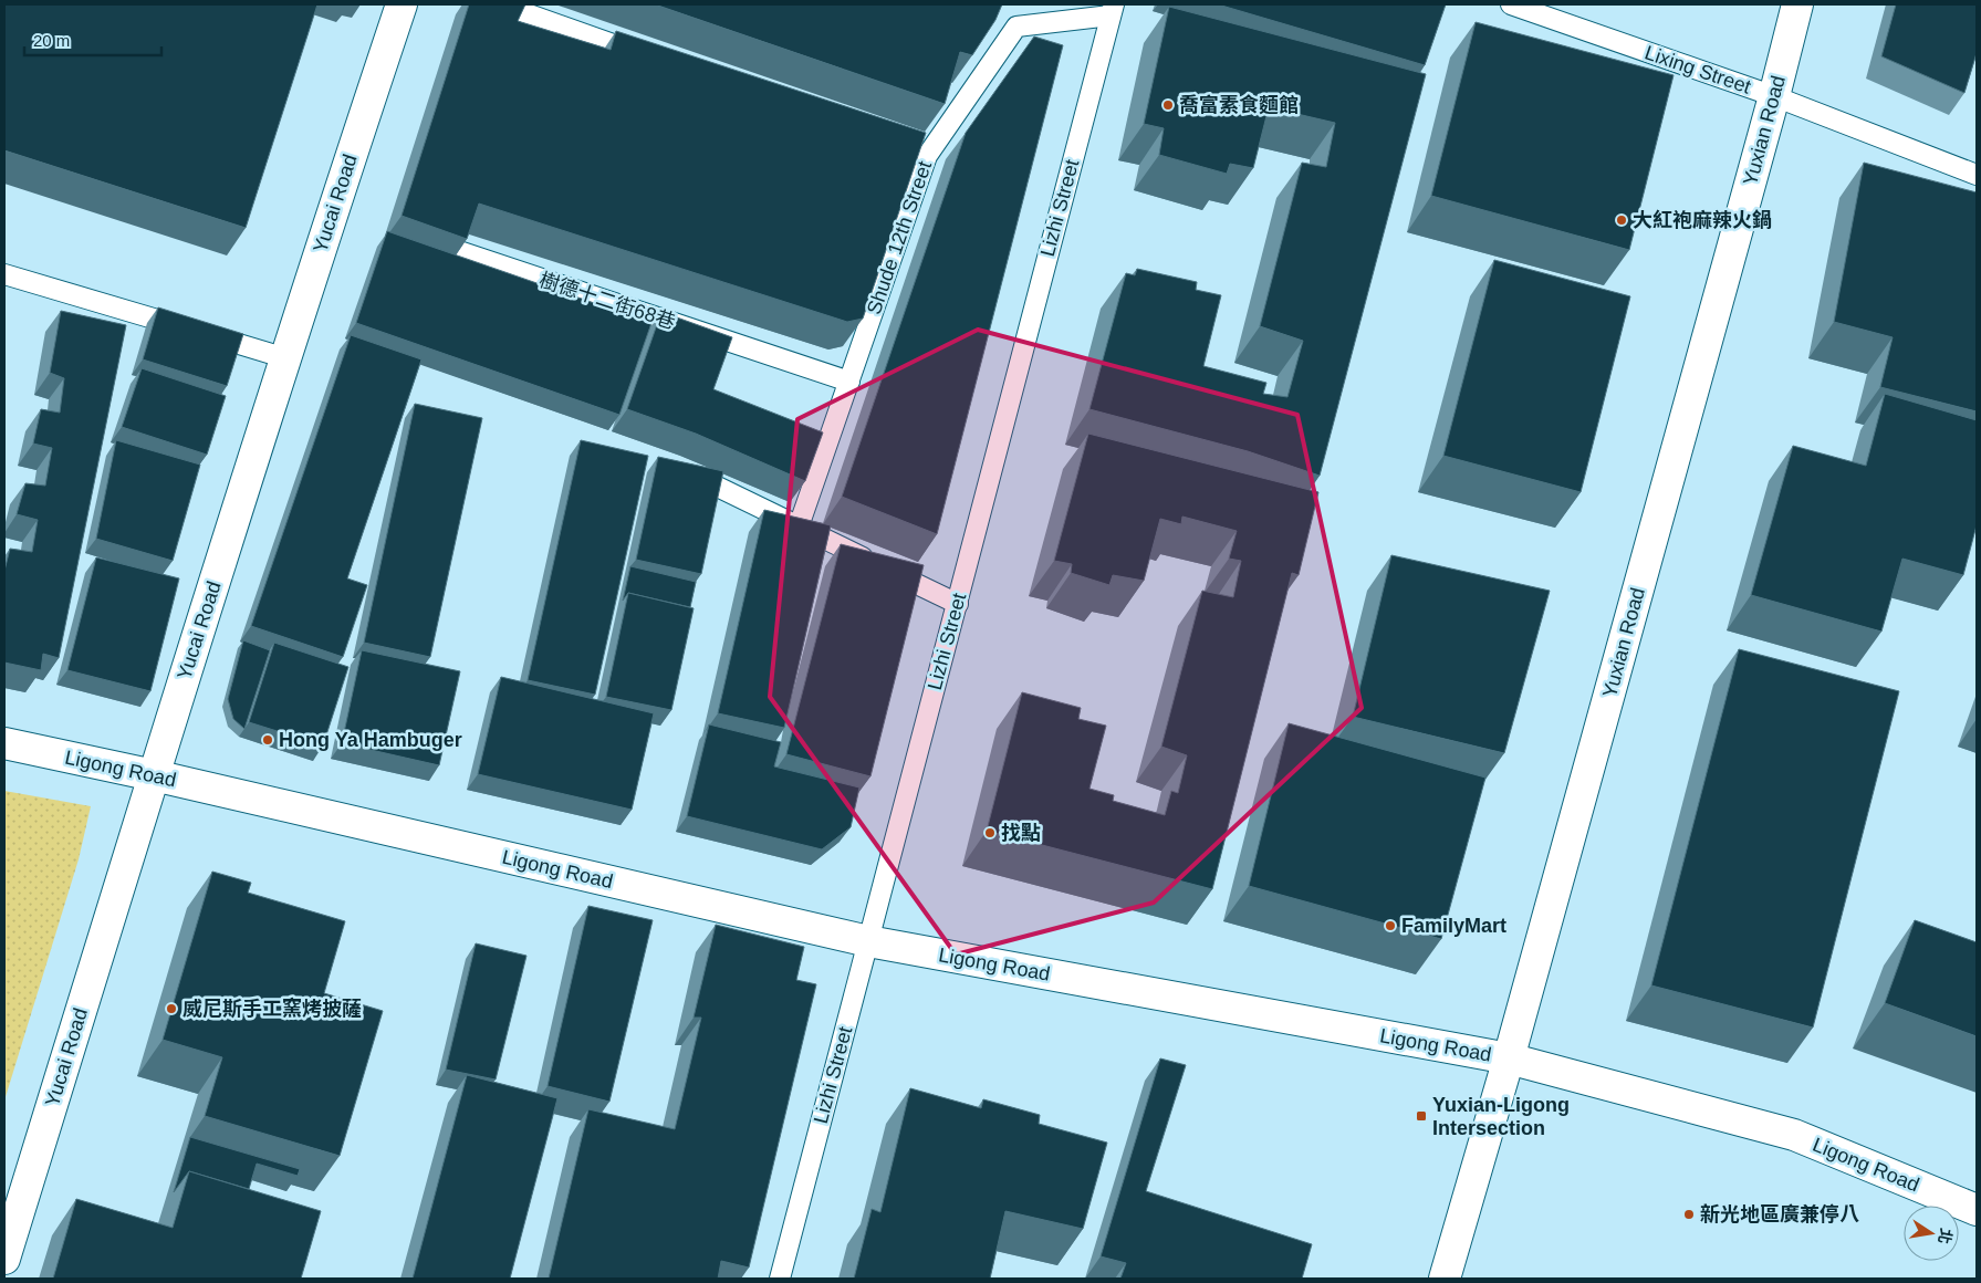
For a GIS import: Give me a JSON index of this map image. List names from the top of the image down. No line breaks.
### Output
{"streets":{"street":["Yuxian Road","Yucai Road","Ligong Road"],"lane":["Lixing Street","Lizhi Street","Shude 12th Street","樹德十二街68巷"]},"crossings":[["Lixing Street","Yuxian Road"],["Yuxian Road","Ligong Road"],["Yucai Road","Ligong Road"],["Lizhi Street","Shude 12th Street"],["Lizhi Street","Ligong Road"],["Shude 12th Street","樹德十二街68巷"]],"places":{"other":["喬富素食麵館","大紅袍麻辣火鍋","Hong Ya Hambuger","找點","FamilyMart","威尼斯手工窯烤披薩","新光地區廣兼停八"],"transit":["Yuxian-Ligong Intersection"]},"scale_bar":"20 m","north":"right"}
